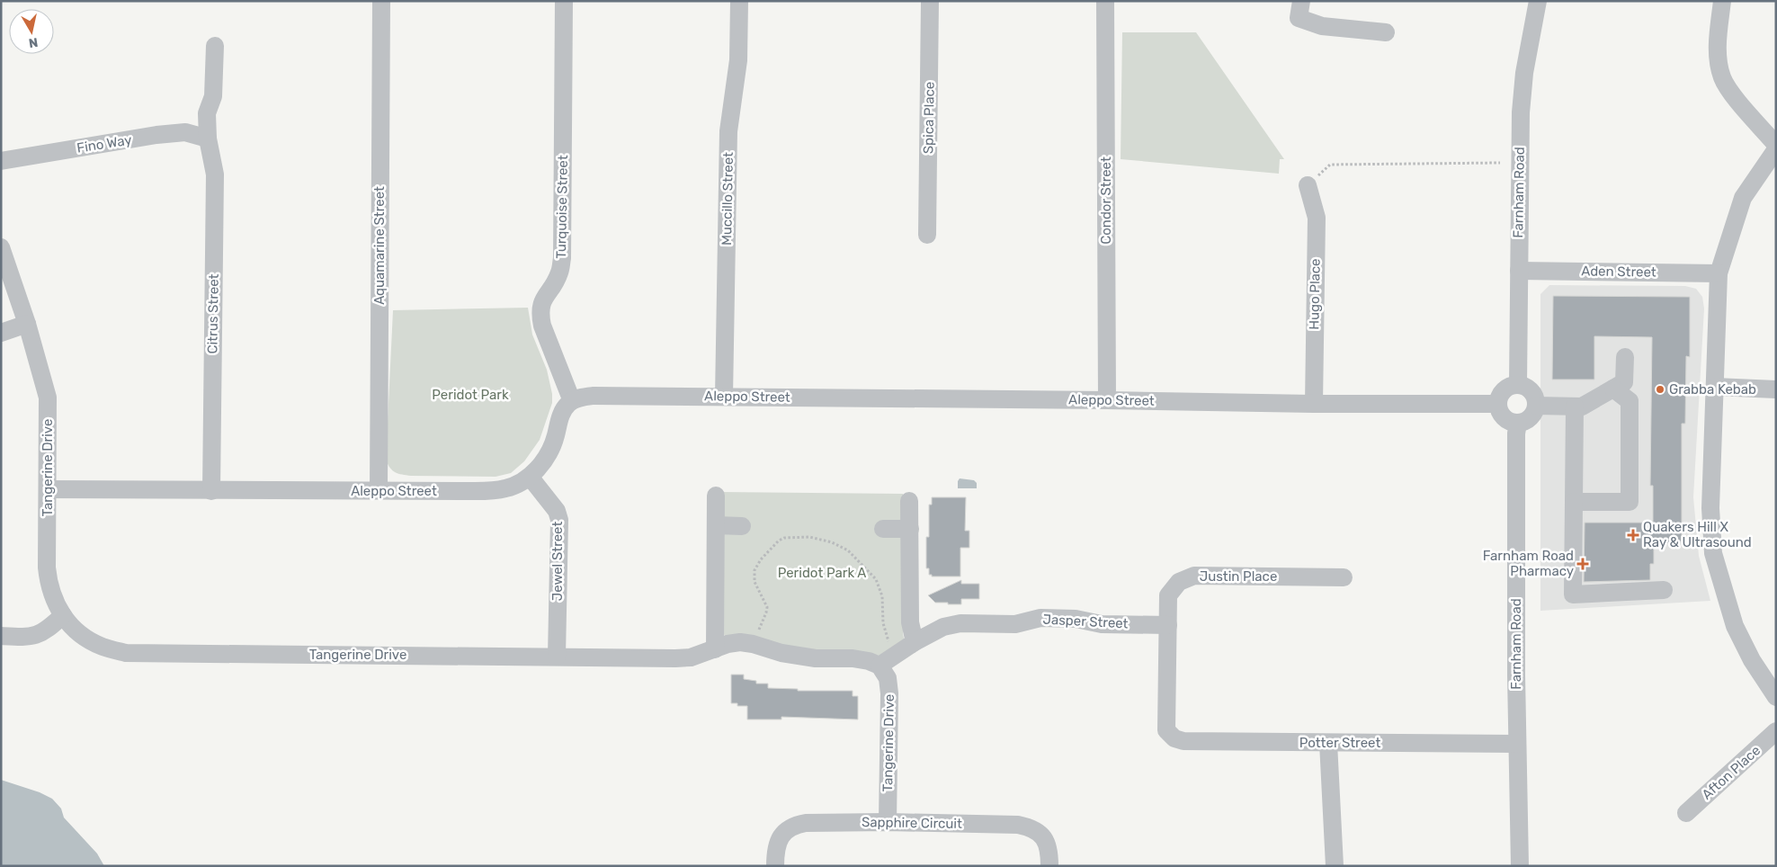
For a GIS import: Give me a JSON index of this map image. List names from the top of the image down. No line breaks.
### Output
{"streets":{"street":["Spica Place","Fino Way","Farnham Road","Muccillo Street","Condor Street","Turquoise Street","Aquamarine Street","Aden Street","Hugo Place","Citrus Street","Aleppo Street","Tangerine Drive","Jewel Street","Justin Place","Jasper Street","Potter Street","Afton Place","Sapphire Circuit"]},"crossings":[["Fino Way","Citrus Street"],["Farnham Road","Aden Street"],["Farnham Road","Aleppo Street"],["Farnham Road","Potter Street"],["Muccillo Street","Aleppo Street"],["Condor Street","Aleppo Street"],["Turquoise Street","Aleppo Street"],["Aquamarine Street","Aleppo Street"],["Hugo Place","Aleppo Street"],["Citrus Street","Aleppo Street"],["Aleppo Street","Tangerine Drive"],["Aleppo Street","Jewel Street"],["Tangerine Drive","Jewel Street"],["Tangerine Drive","Jasper Street"],["Tangerine Drive","Sapphire Circuit"],["Justin Place","Jasper Street"],["Justin Place","Potter Street"]],"parks":["Peridot Park","Peridot Park A"],"places":{"other":["Grabba Kebab"],"health":["Quakers Hill X Ray & Ultrasound","Farnham Road Pharmacy"]},"north":"bottom"}
